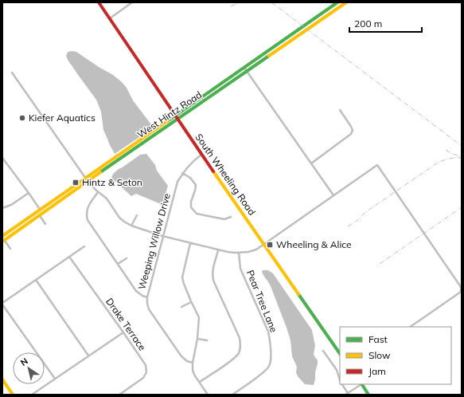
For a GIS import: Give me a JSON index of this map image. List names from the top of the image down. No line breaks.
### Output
{"streets":{"main road":["West Hintz Road","South Wheeling Road"],"street":["Weeping Willow Drive","Pear Tree Lane","Drake Terrace"]},"crossings":[["West Hintz Road","South Wheeling Road"],["South Wheeling Road","Weeping Willow Drive"]],"places":{"other":["Kiefer Aquatics"],"transit":["Hintz & Seton","Wheeling & Alice"]},"legend":["Fast","Slow","Jam"],"scale_bar":"200 m","north":"top left"}
